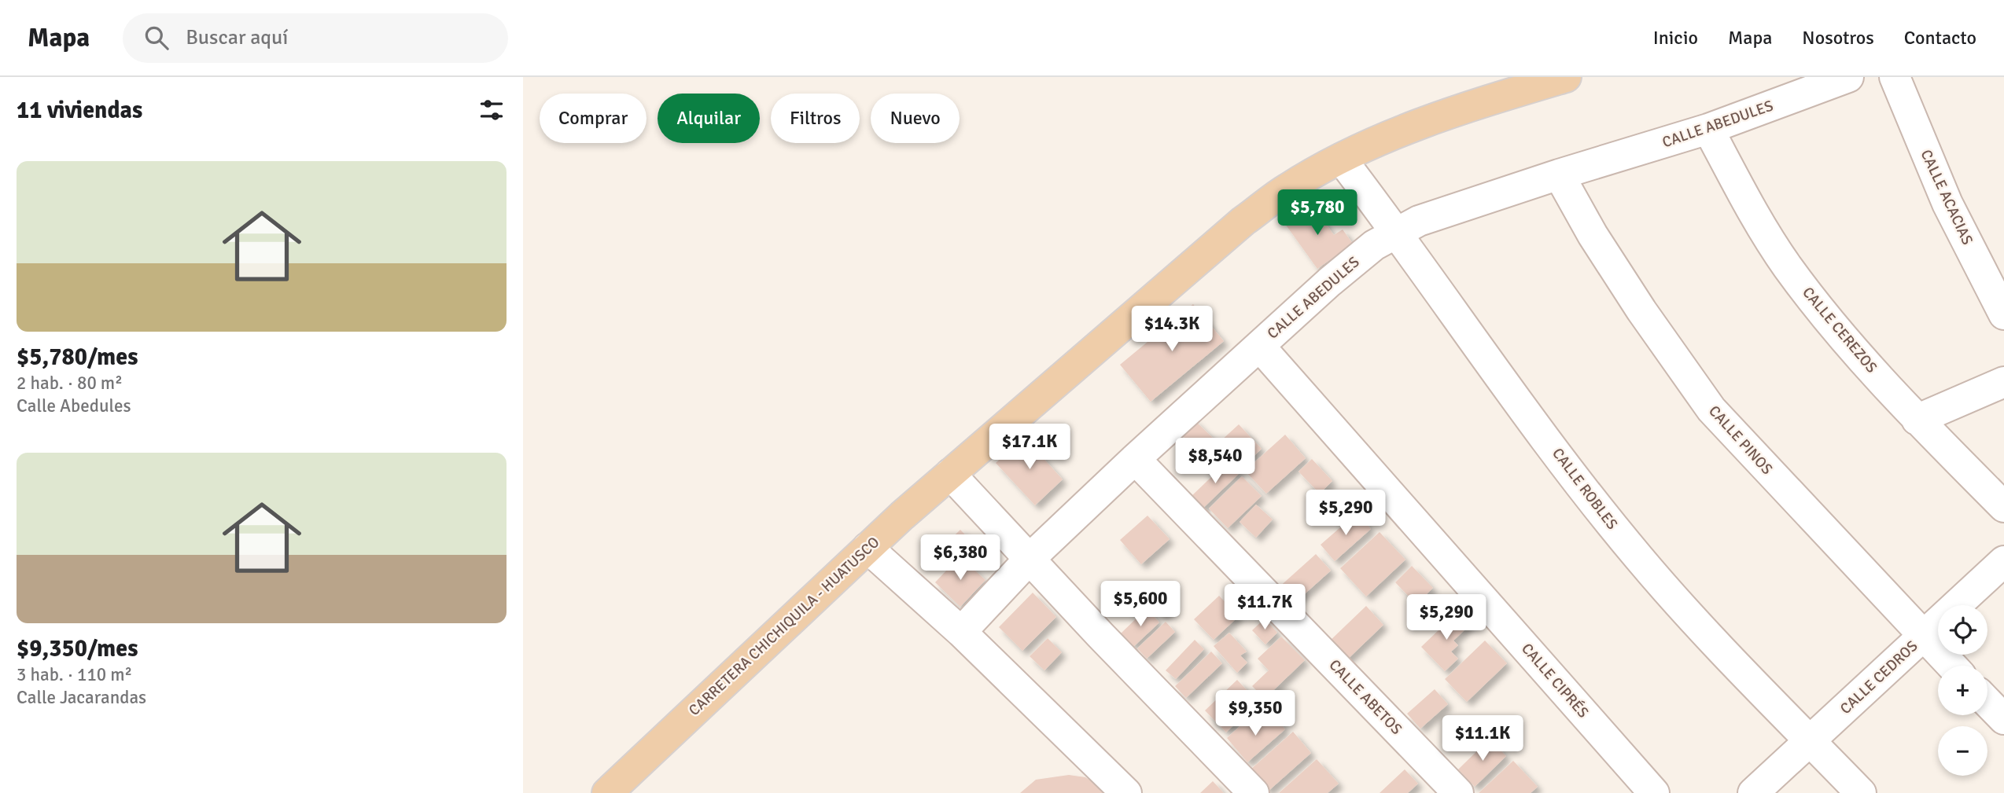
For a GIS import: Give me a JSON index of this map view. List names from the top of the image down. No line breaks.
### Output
{"streets":{"main road":["CARRETERA CHICHIQUILA - HUATUSCO"],"street":["CALLE ABEDULES","CALLE ACACIAS","CALLE CEREZOS","CALLE PINOS","CALLE ROBLES","CALLE CEDROS","CALLE CIPRÉS","CALLE ABETOS"]},"crossings":[["CALLE ABEDULES","CALLE CEREZOS"],["CALLE ABEDULES","CALLE PINOS"],["CALLE ABEDULES","CALLE ROBLES"],["CALLE ABEDULES","CALLE CIPRÉS"],["CALLE ABEDULES","CALLE ABETOS"],["CALLE PINOS","CALLE CEDROS"],["CALLE ROBLES","CARRETERA CHICHIQUILA - HUATUSCO"],["CALLE ROBLES","CALLE CEDROS"]],"page":{"header":"Mapa","search":"Buscar aquí","nav":["Inicio","Mapa","Nosotros","Contacto"],"heading":"11 viviendas","chip":["Comprar","Alquilar","Filtros","Nuevo"],"list":[{"name":"$5,780/mes","note":"2 hab. · 80 m² · Calle Abedules"},{"name":"$9,350/mes","note":"3 hab. · 110 m² · Calle Jacarandas"}],"price":["$5,780","$14.3K","$17.1K","$8,540","$5,290","$6,380","$5,600","$11.7K","$5,290","$9,350","$11.1K"],"map_buttons":["+","−"]}}
